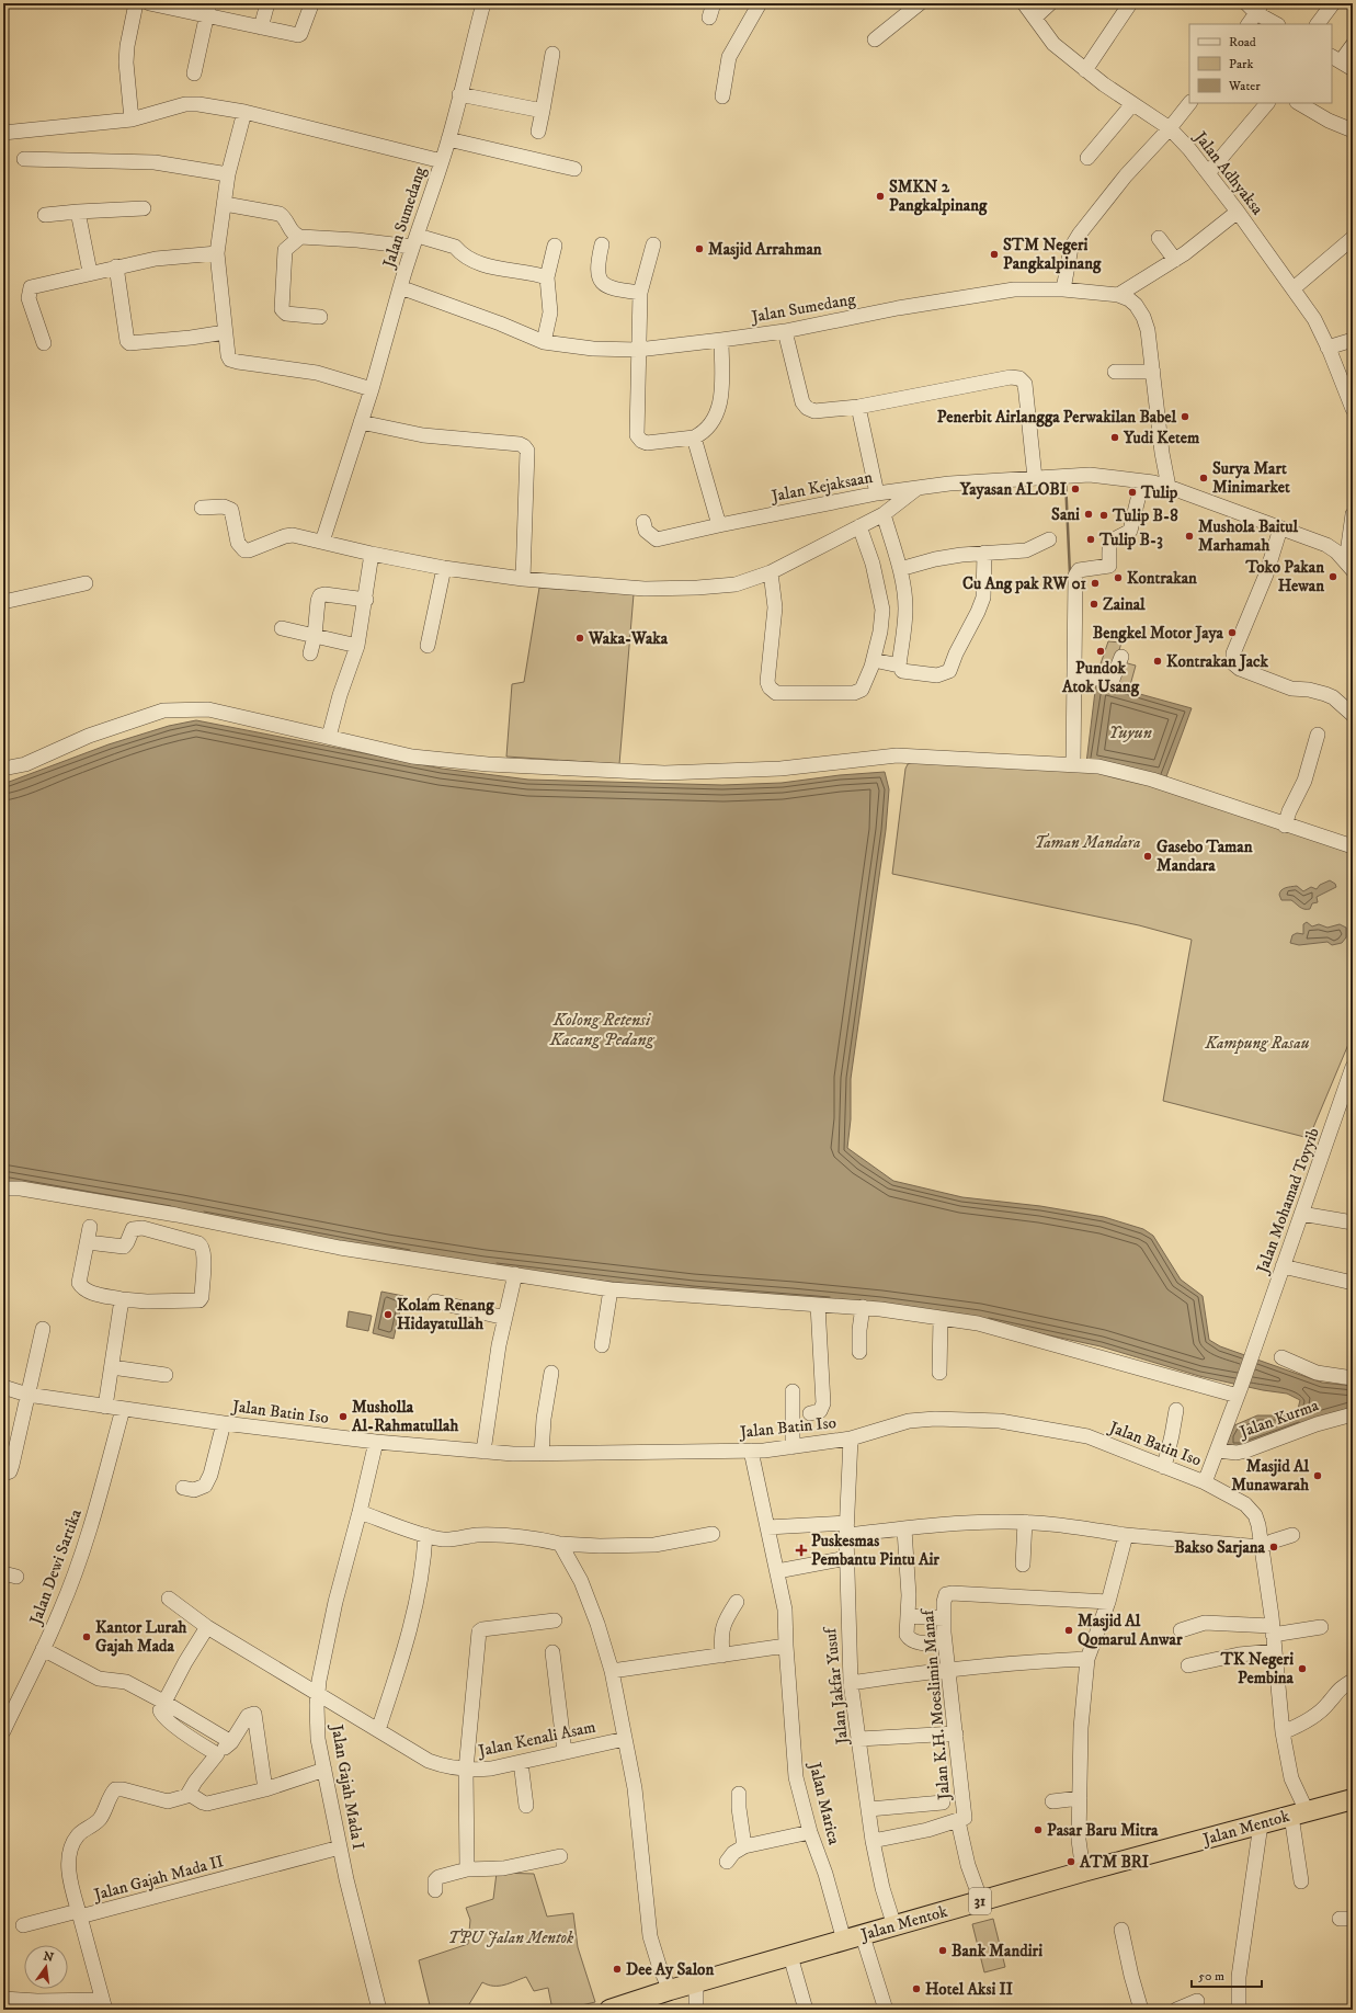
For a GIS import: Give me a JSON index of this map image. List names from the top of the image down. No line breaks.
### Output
{"streets":{"highway":["Jalan Mentok","31"],"street":["Jalan Adhyaksa","Jalan Sumedang","Jalan Kejaksaan","Jalan Mohamad Toyyib","Jalan Batin Iso","Jalan Kurma","Jalan Dewi Sartika","Jalan Jakfar Yusuf","Jalan K.H. Moeslimin Manaf","Jalan Kenali Asam","Jalan Gajah Mada I","Jalan Marica","Jalan Gajah Mada II"]},"crossings":[["Jalan Sumedang","Jalan Kejaksaan"],["Jalan Batin Iso","Jalan Dewi Sartika"],["Jalan Batin Iso","Jalan Jakfar Yusuf"],["Jalan Batin Iso","Jalan Gajah Mada I"],["Jalan Batin Iso","Jalan Mentok"],["Jalan Jakfar Yusuf","Jalan Mentok"],["Jalan K.H. Moeslimin Manaf","Jalan Mentok"],["Jalan Kenali Asam","Jalan Gajah Mada I"],["Jalan Gajah Mada I","Jalan Gajah Mada II"],["Jalan Marica","Jalan Mentok"]],"water":["Yuyun","Kolong Retensi Kacang Pedang"],"parks":["Taman Mandara","Kampung Rasau","TPU Jalan Mentok"],"places":{"other":["SMKN 2 Pangkalpinang","Masjid Arrahman","STM Negeri Pangkalpinang","Penerbit Airlangga Perwakilan Babel","Yudi Ketem","Surya Mart Minimarket","Yayasan ALOBI","Tulip","Sani","Tulip B-8","Mushola Baitul Marhamah","Tulip B-3","Toko Pakan Hewan","Kontrakan","Cu Ang pak RW 01","Zainal","Bengkel Motor Jaya","Waka-Waka","Pundok Atok Usang","Kontrakan Jack","Gasebo Taman Mandara","Kolam Renang Hidayatullah","Musholla Al-Rahmatullah","Masjid Al Munawarah","Bakso Sarjana","Masjid Al Qomarul Anwar","Kantor Lurah Gajah Mada","TK Negeri Pembina","Pasar Baru Mitra","ATM BRI","Bank Mandiri","Dee Ay Salon","Hotel Aksi II"],"health":["Puskesmas Pembantu Pintu Air"]},"legend":["Road","Park","Water"],"scale_bar":"50 m","north":"top"}
